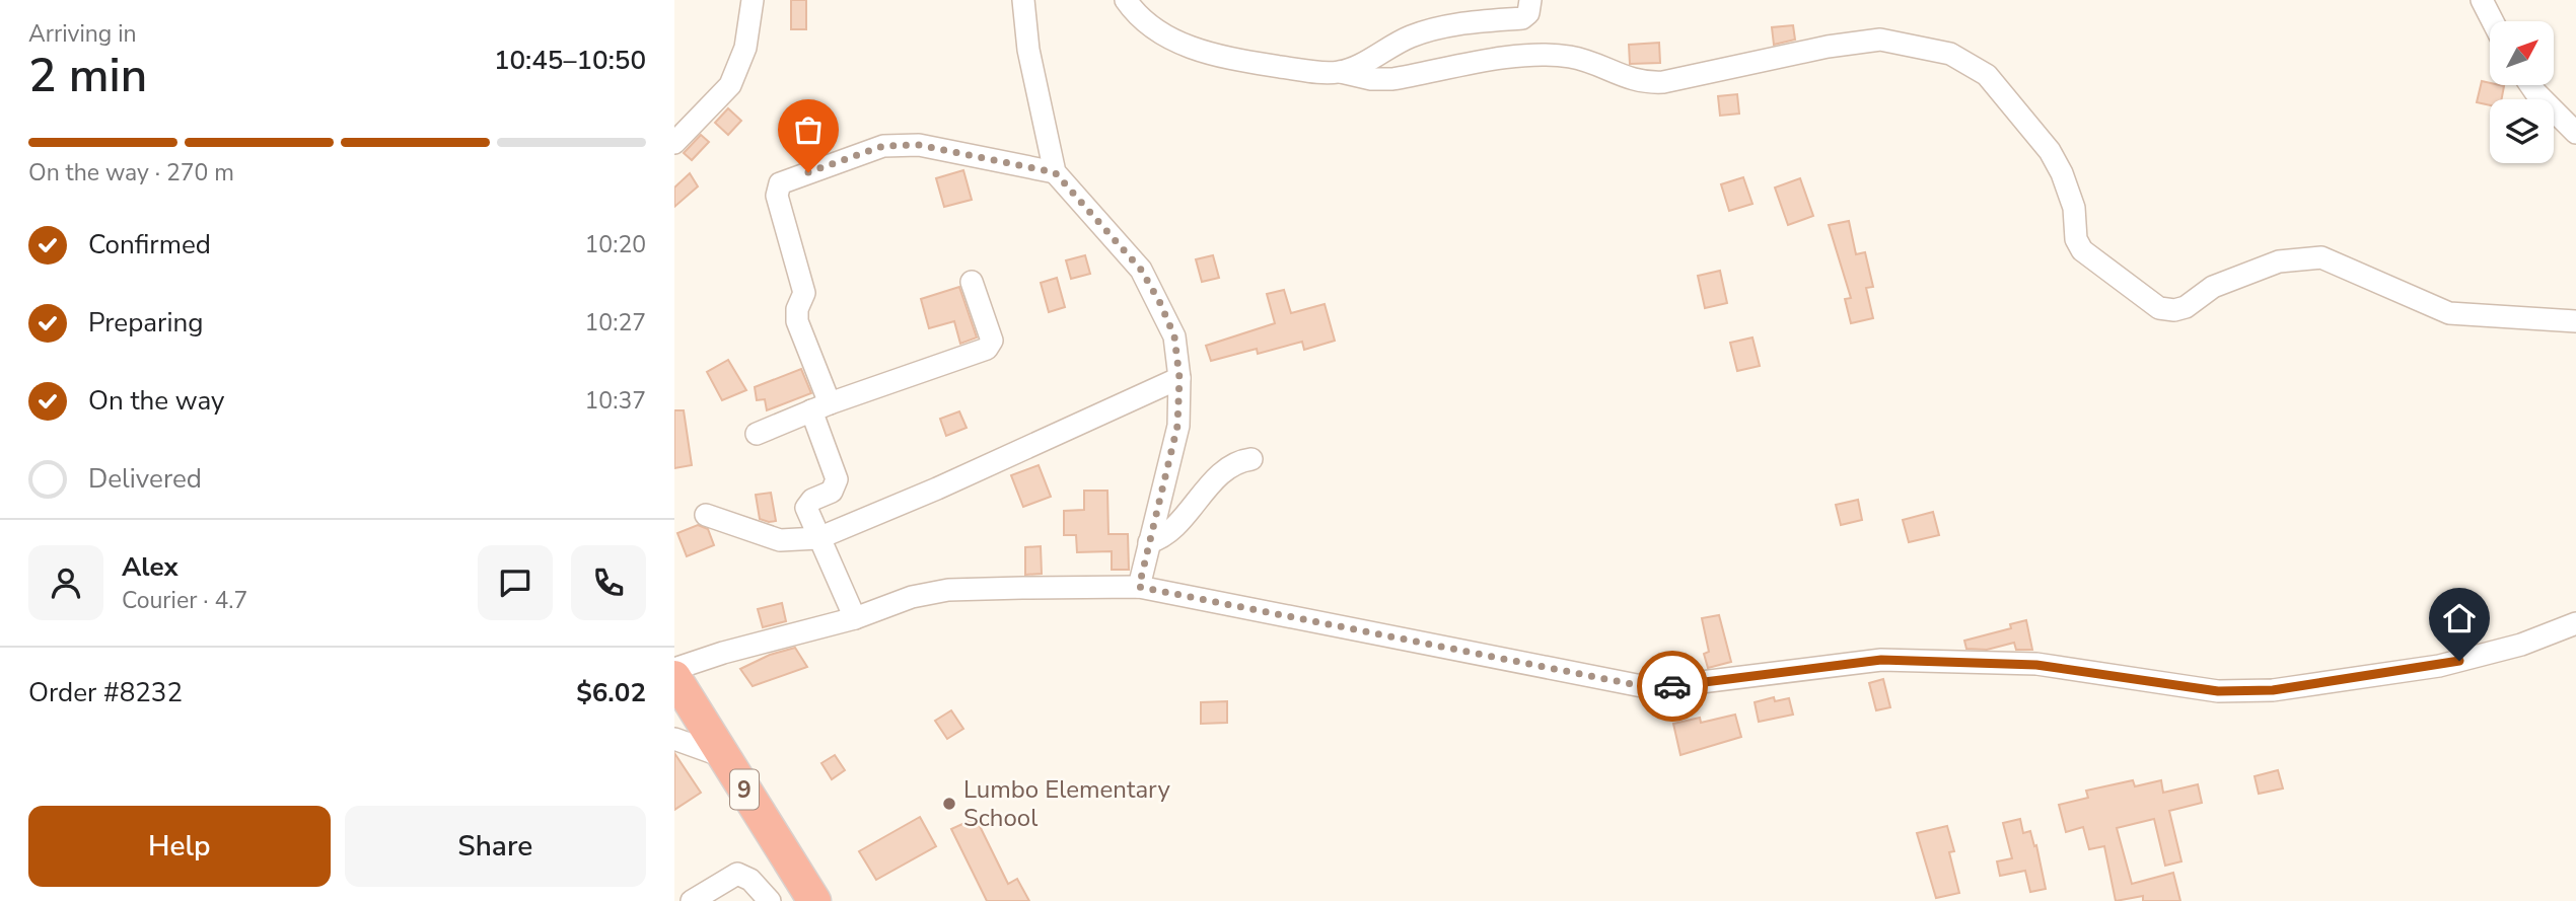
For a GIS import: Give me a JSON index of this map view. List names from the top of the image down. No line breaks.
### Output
{"streets":{"highway":["9"]},"places":["Lumbo Elementary School"],"north":"top right","page":{"heading":["2 min","Arriving in","10:45–10:50"],"panel":["Alex","Courier · 4.7","Order #8232","$6.02"],"bar":"On the way · 270 m","list":[["Confirmed","10:20"],["Preparing","10:27"],["On the way","10:37"],"Delivered"],"buttons":["Help","Share"]}}
